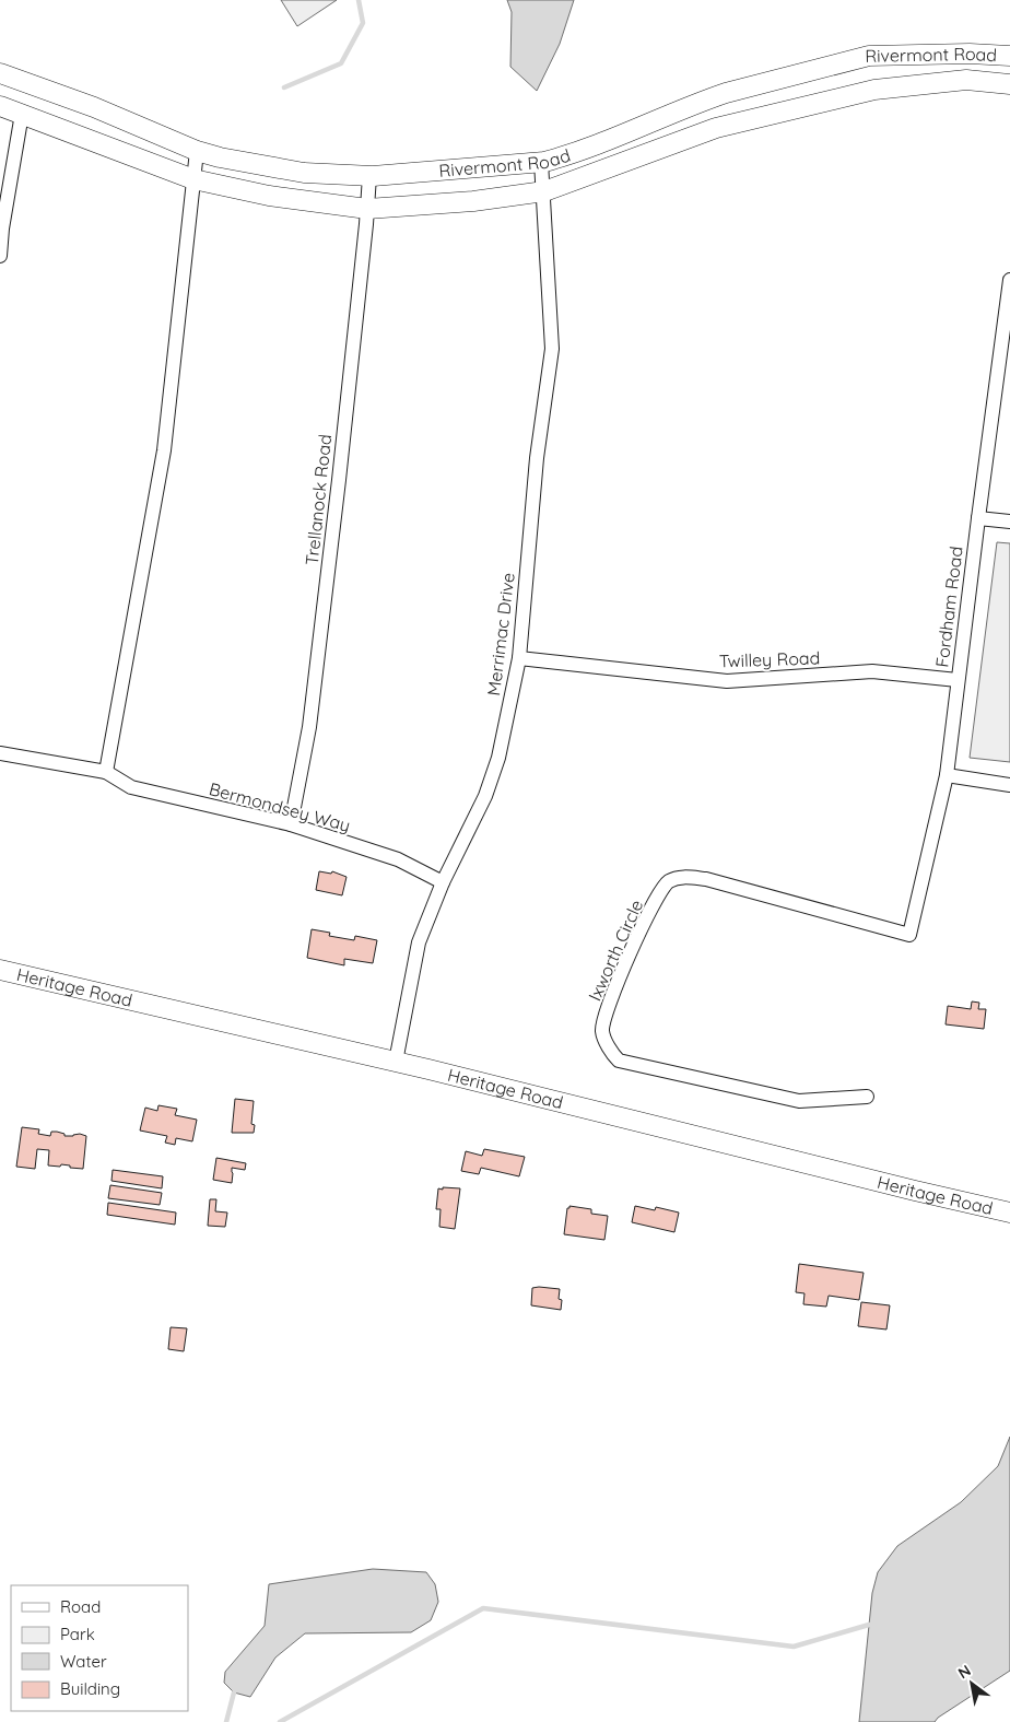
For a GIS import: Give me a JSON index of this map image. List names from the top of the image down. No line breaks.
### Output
{"streets":{"street":["Rivermont Road","Trellanock Road","Fordham Road","Merrimac Drive","Twilley Road","Bermondsey Way","Ixworth Circle","Heritage Road"]},"crossings":[["Rivermont Road","Trellanock Road"],["Rivermont Road","Merrimac Drive"],["Trellanock Road","Bermondsey Way"],["Fordham Road","Twilley Road"],["Fordham Road","Ixworth Circle"],["Merrimac Drive","Twilley Road"],["Merrimac Drive","Bermondsey Way"],["Merrimac Drive","Heritage Road"]],"legend":["Road","Park","Water","Building"],"north":"top left"}
